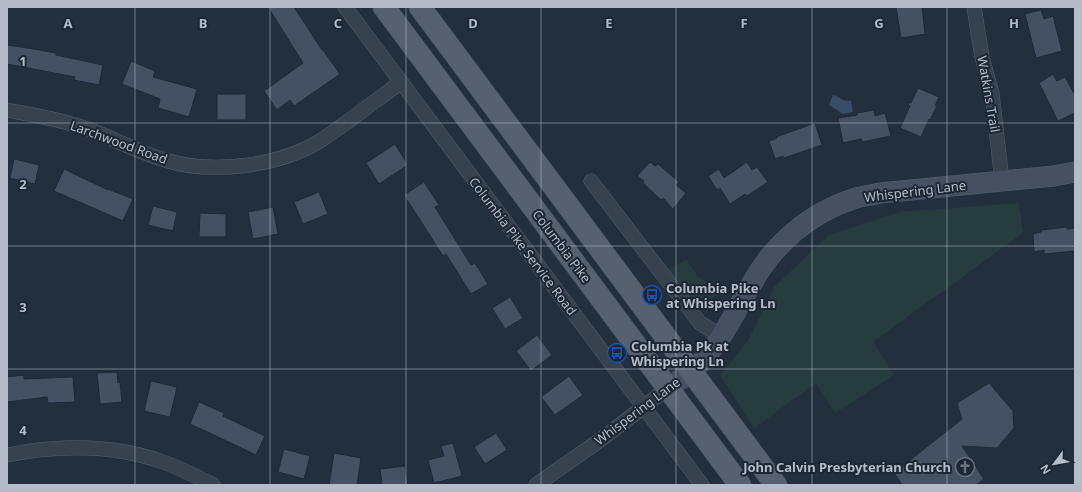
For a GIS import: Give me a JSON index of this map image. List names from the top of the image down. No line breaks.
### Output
{"streets":{"main road":["Columbia Pike"],"street":["Watkins Trail","Larchwood Road","Whispering Lane","Columbia Pike Service Road"]},"crossings":[["Watkins Trail","Whispering Lane"],["Larchwood Road","Columbia Pike Service Road"],["Whispering Lane","Columbia Pike Service Road"],["Whispering Lane","Columbia Pike"]],"places":{"bus stop":["Columbia Pike at Whispering Ln","Columbia Pk at Whispering Ln"],"church":["John Calvin Presbyterian Church"]},"north":"bottom left","grid":{"columns":["A","B","C","D","E","F","G","H"],"rows":["1","2","3","4"]}}
